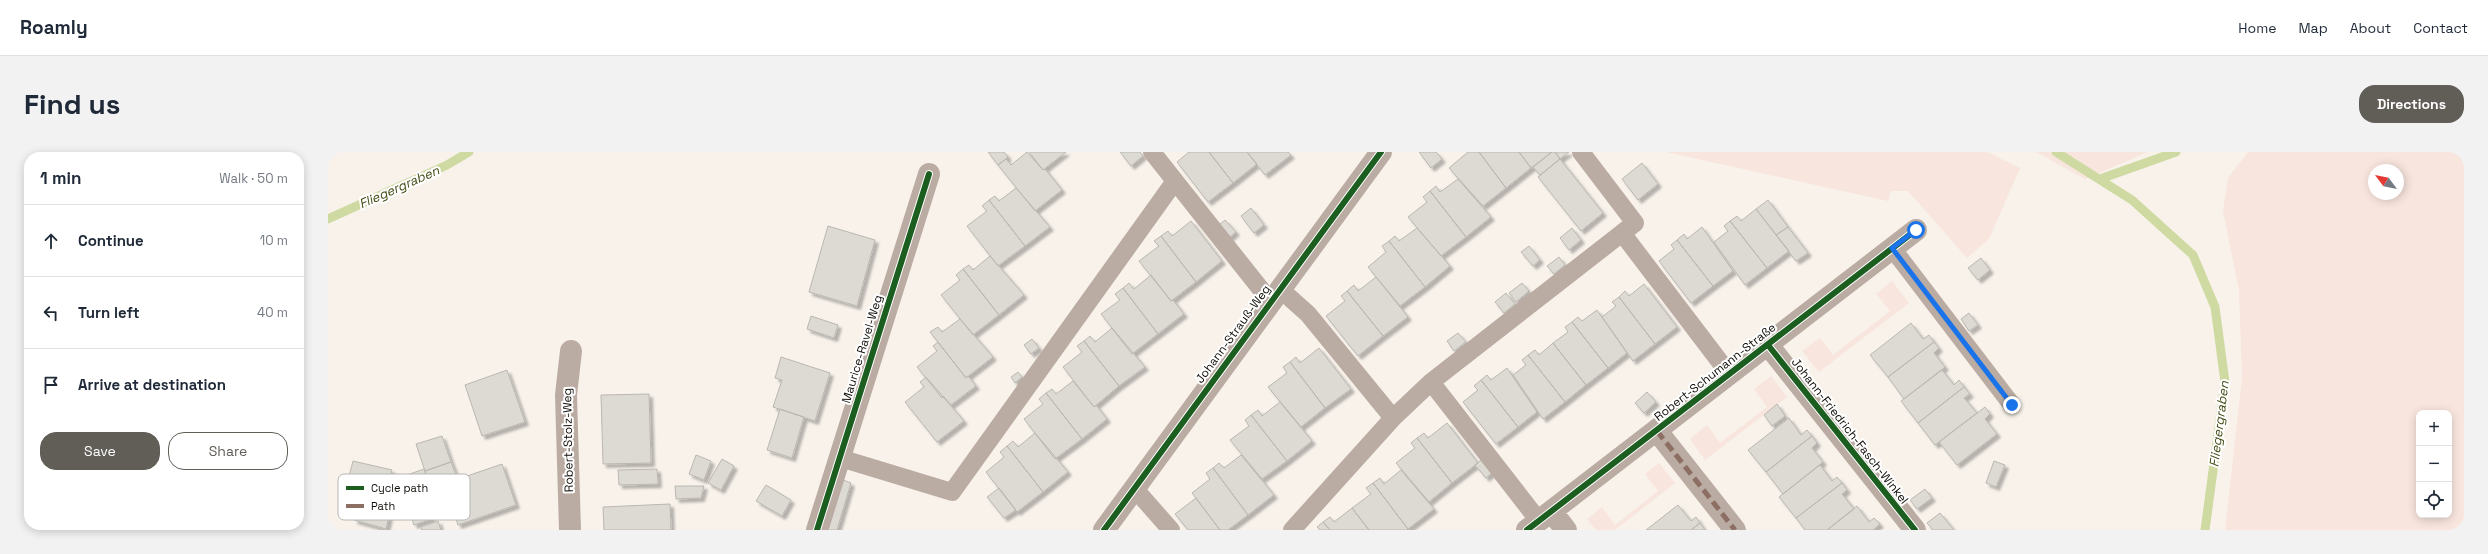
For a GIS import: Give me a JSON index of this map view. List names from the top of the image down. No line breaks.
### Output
{"streets":{"street":["Johann-Strauß-Weg","Maurice-Ravel-Weg","Robert-Schumann-Straße","Johann-Friedrich-Fasch-Winkel","Robert-Stolz-Weg"]},"crossings":[["Robert-Schumann-Straße","Johann-Friedrich-Fasch-Winkel"]],"water":["Fliegergraben"],"legend":["Cycle path","Path"],"north":"top left","page":{"header":"Roamly","nav":["Home","Map","About","Contact"],"buttons":["Directions",["Save","Share"]],"title":"Find us","heading":["1 min","Walk · 50 m"],"list":[["Continue","10 m"],["Turn left","40 m"],"Arrive at destination"],"map_buttons":["+","−"]}}
